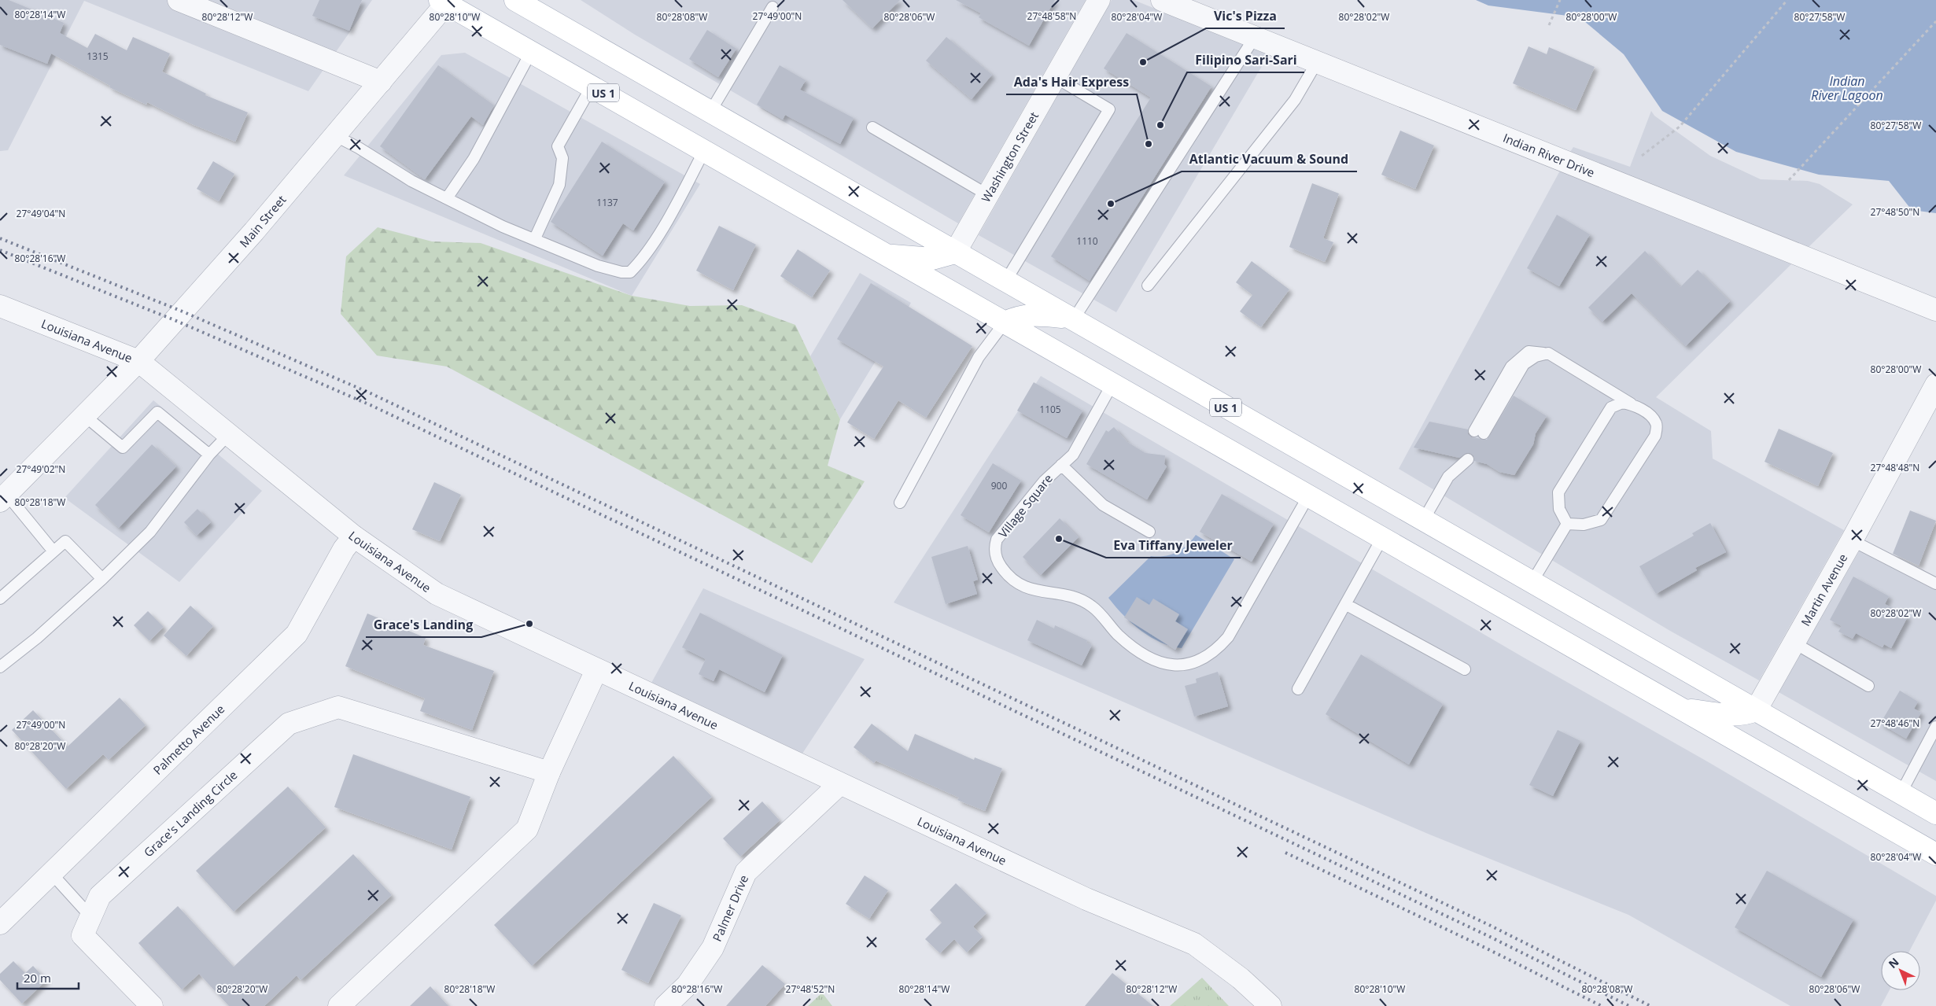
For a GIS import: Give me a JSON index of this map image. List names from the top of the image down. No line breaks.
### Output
{"streets":{"main road":["US 1"],"street":["Indian River Drive","Washington Street","Main Street","Louisiana Avenue","Martin Avenue","Palmetto Avenue","Grace's Landing Circle","Palmer Drive"],"lane":["Village Square"]},"crossings":[["US 1","Washington Street"],["US 1","Main Street"],["US 1","Village Square"],["US 1","Martin Avenue"],["Main Street","Louisiana Avenue"],["Louisiana Avenue","Palmetto Avenue"],["Louisiana Avenue","Palmer Drive"]],"water":["Indian River Lagoon"],"places":["Vic's Pizza","Filipino Sari-Sari","Ada's Hair Express","Atlantic Vacuum & Sound","Eva Tiffany Jeweler","Grace's Landing"],"house_numbers":["1315","1137","1110","1105","900"],"scale_bar":"20 m","north":"top left","coordinates":["80°28'14\"W","27°48'58\"N","27°49'00\"N","80°28'10\"W","80°28'08\"W","80°28'06\"W","80°28'04\"W","80°28'12\"W","80°28'02\"W","80°28'00\"W","80°27'58\"W","27°48'50\"N","27°49'04\"N","80°28'16\"W","27°48'48\"N","27°49'02\"N","80°28'18\"W","27°48'46\"N","80°28'20\"W","27°48'52\"N"]}
